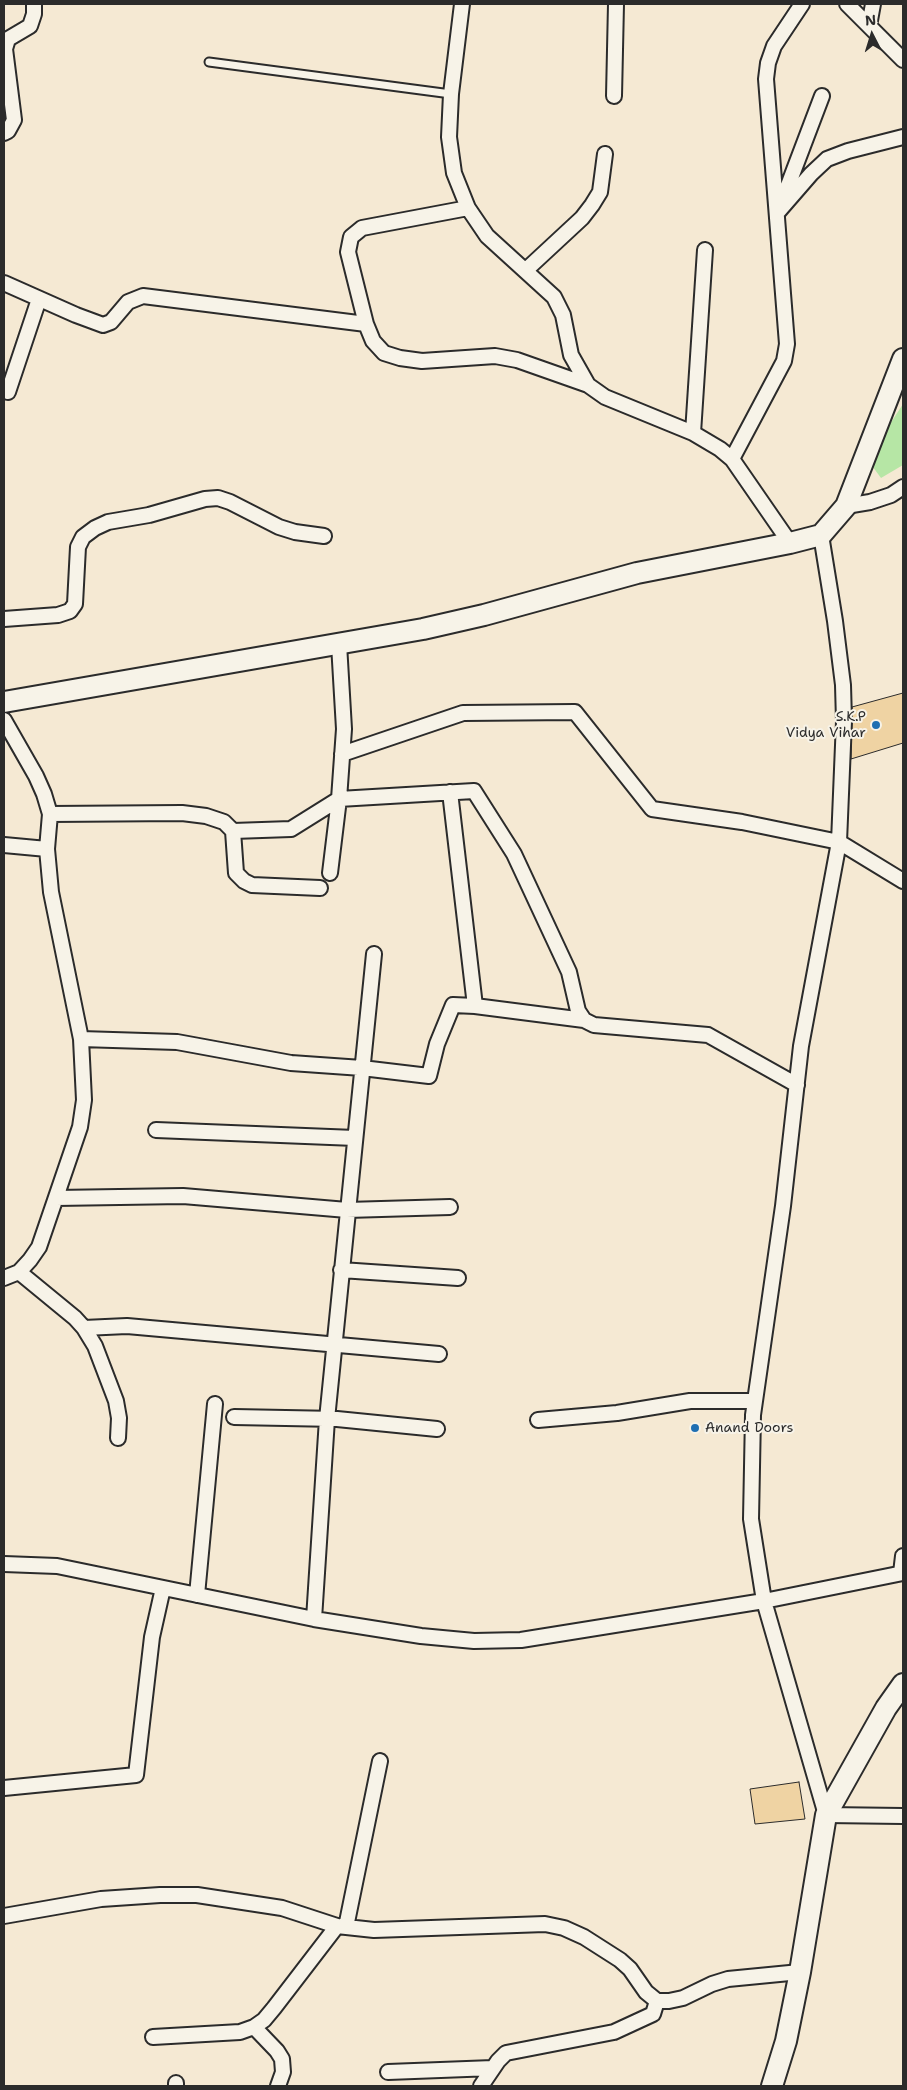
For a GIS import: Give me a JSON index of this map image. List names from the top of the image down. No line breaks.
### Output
{"places":["S.K.P Vidya Vihar","Anand Doors"],"north":"top"}
